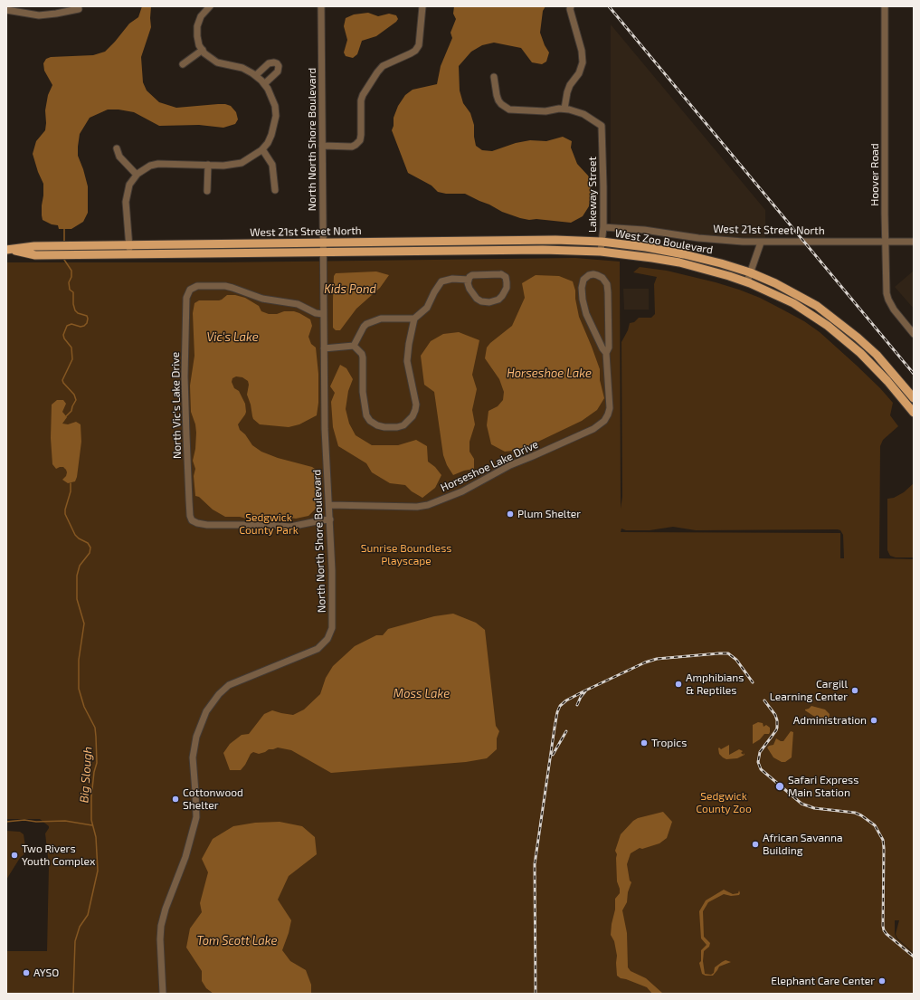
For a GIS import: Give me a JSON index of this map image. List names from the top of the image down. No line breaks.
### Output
{"streets":{"main road":["West 21st Street North","West Zoo Boulevard"],"street":["North North Shore Boulevard","Hoover Road","Lakeway Street","North Vic's Lake Drive","Horseshoe Lake Drive"]},"crossings":[["North North Shore Boulevard","West 21st Street North"],["North North Shore Boulevard","North Vic's Lake Drive"],["North North Shore Boulevard","Horseshoe Lake Drive"],["Hoover Road","West 21st Street North"],["Lakeway Street","West 21st Street North"],["Lakeway Street","West Zoo Boulevard"],["West 21st Street North","West Zoo Boulevard"]],"water":["Kids Pond","Vic's Lake","Horseshoe Lake","Moss Lake","Big Slough","Tom Scott Lake"],"parks":["Sedgwick County Park","Sunrise Boundless Playscape","Sedgwick County Zoo"],"places":["Plum Shelter","Amphibians & Reptiles","Cargill Learning Center","Administration","Tropics","Safari Express Main Station","Cottonwood Shelter","African Savanna Building","Two Rivers Youth Complex","AYSO","Elephant Care Center"]}
